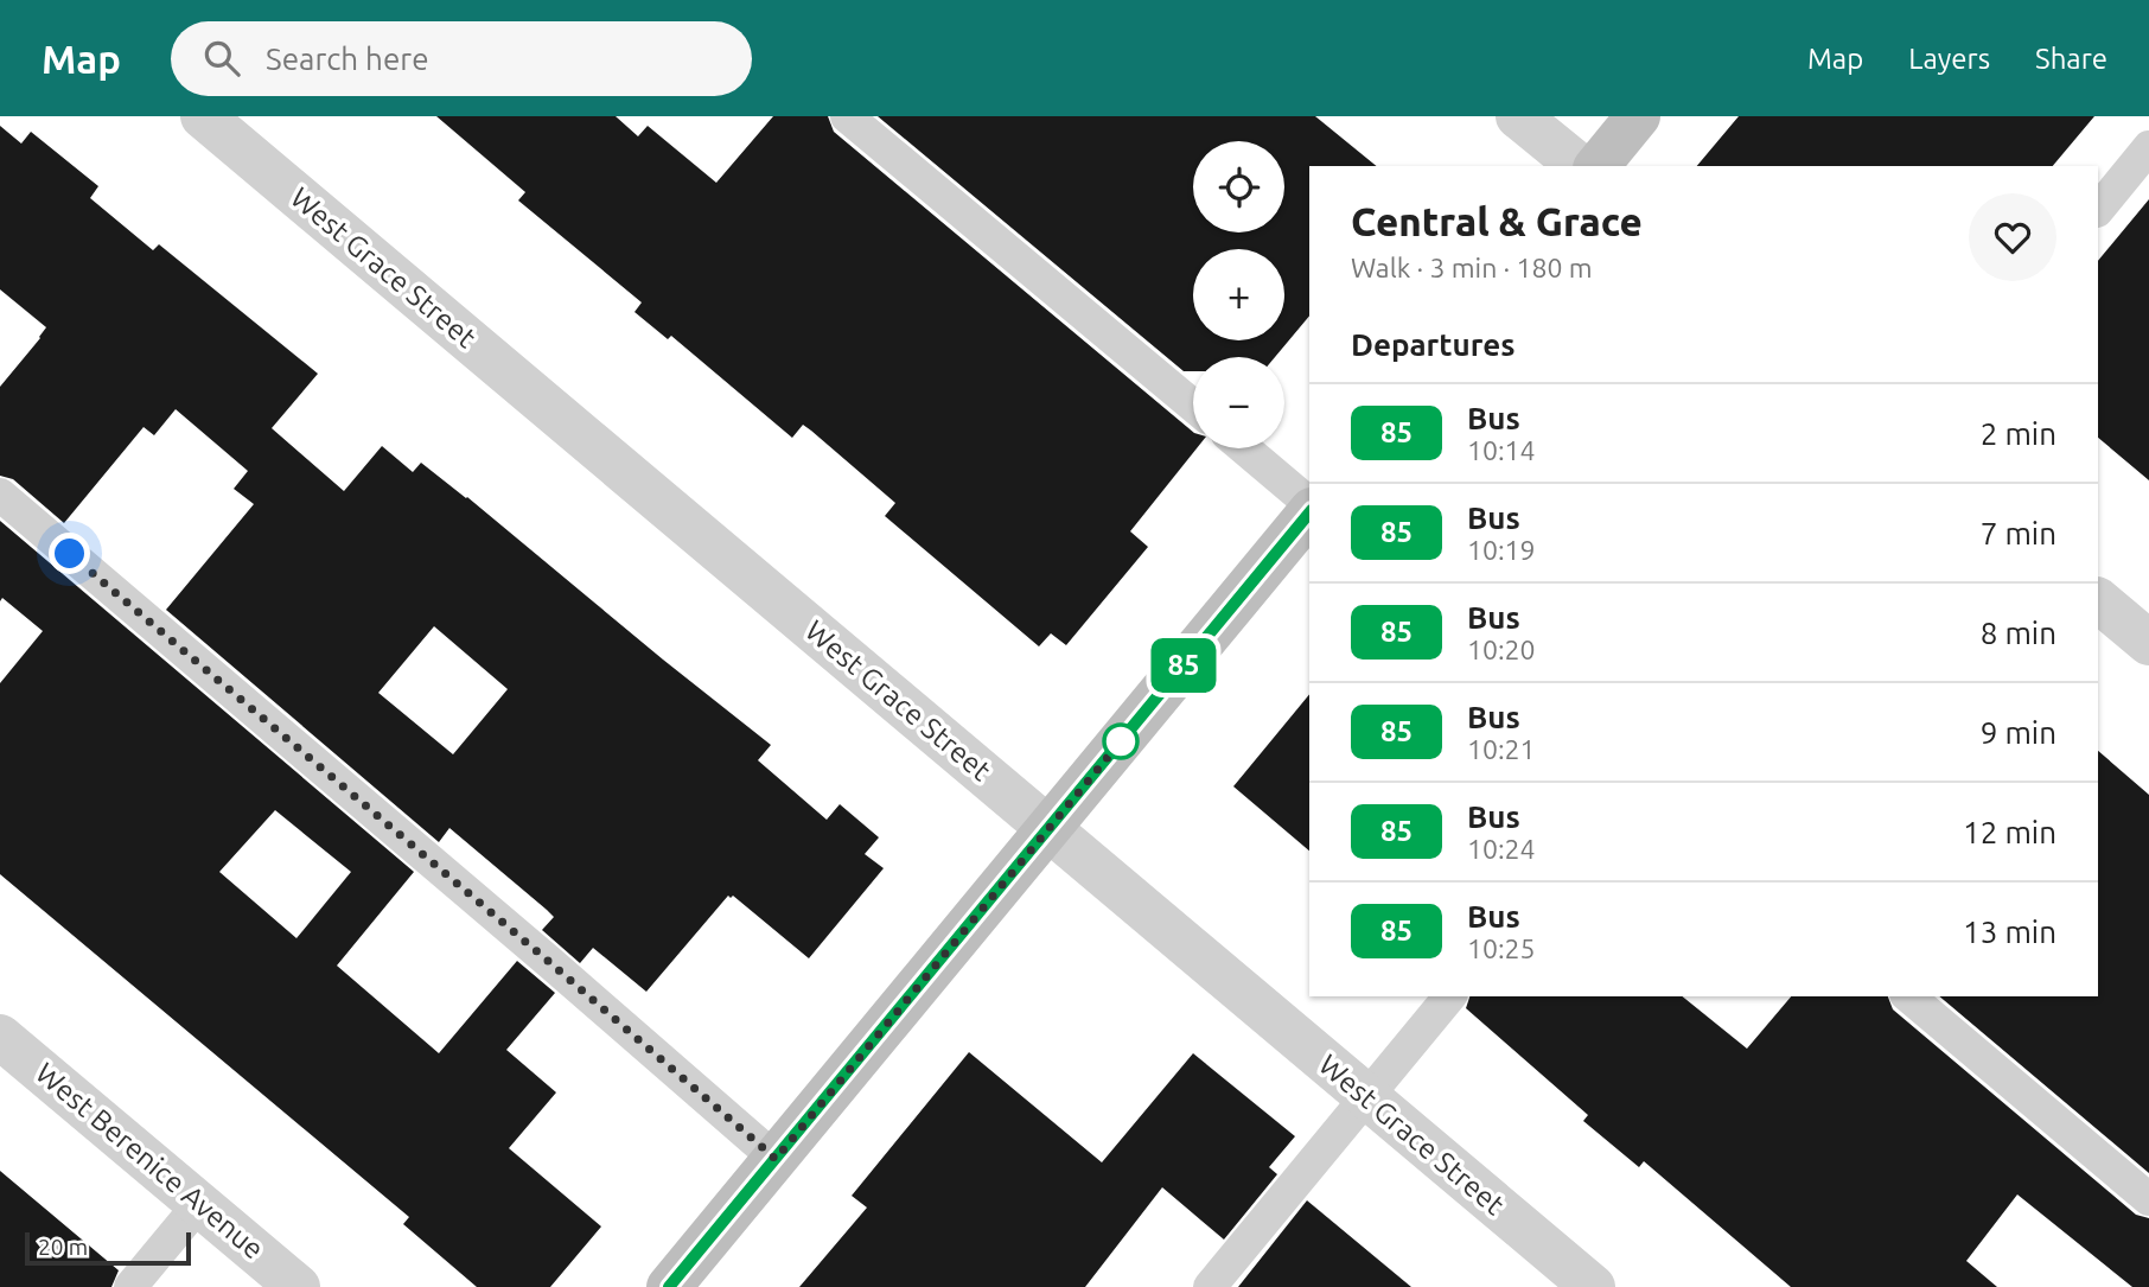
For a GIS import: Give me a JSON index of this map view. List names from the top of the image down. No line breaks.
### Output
{"streets":{"street":["West Grace Street","West Berenice Avenue"]},"lines":["bus line 85"],"scale_bar":"20 m","page":{"header":"Map","search":"Search here","nav":["Map","Layers","Share"],"on_map":"85","map_buttons":["+","−"],"heading":[["Central & Grace","Walk · 3 min · 180 m"],"Departures"],"list":[{"mark":"85","name":"Bus","note":"10:14","value":"2 min"},{"mark":"85","name":"Bus","note":"10:19","value":"7 min"},{"mark":"85","name":"Bus","note":"10:20","value":"8 min"},{"mark":"85","name":"Bus","note":"10:21","value":"9 min"},{"mark":"85","name":"Bus","note":"10:24","value":"12 min"},{"mark":"85","name":"Bus","note":"10:25","value":"13 min"}],"scale":"20 m"}}
